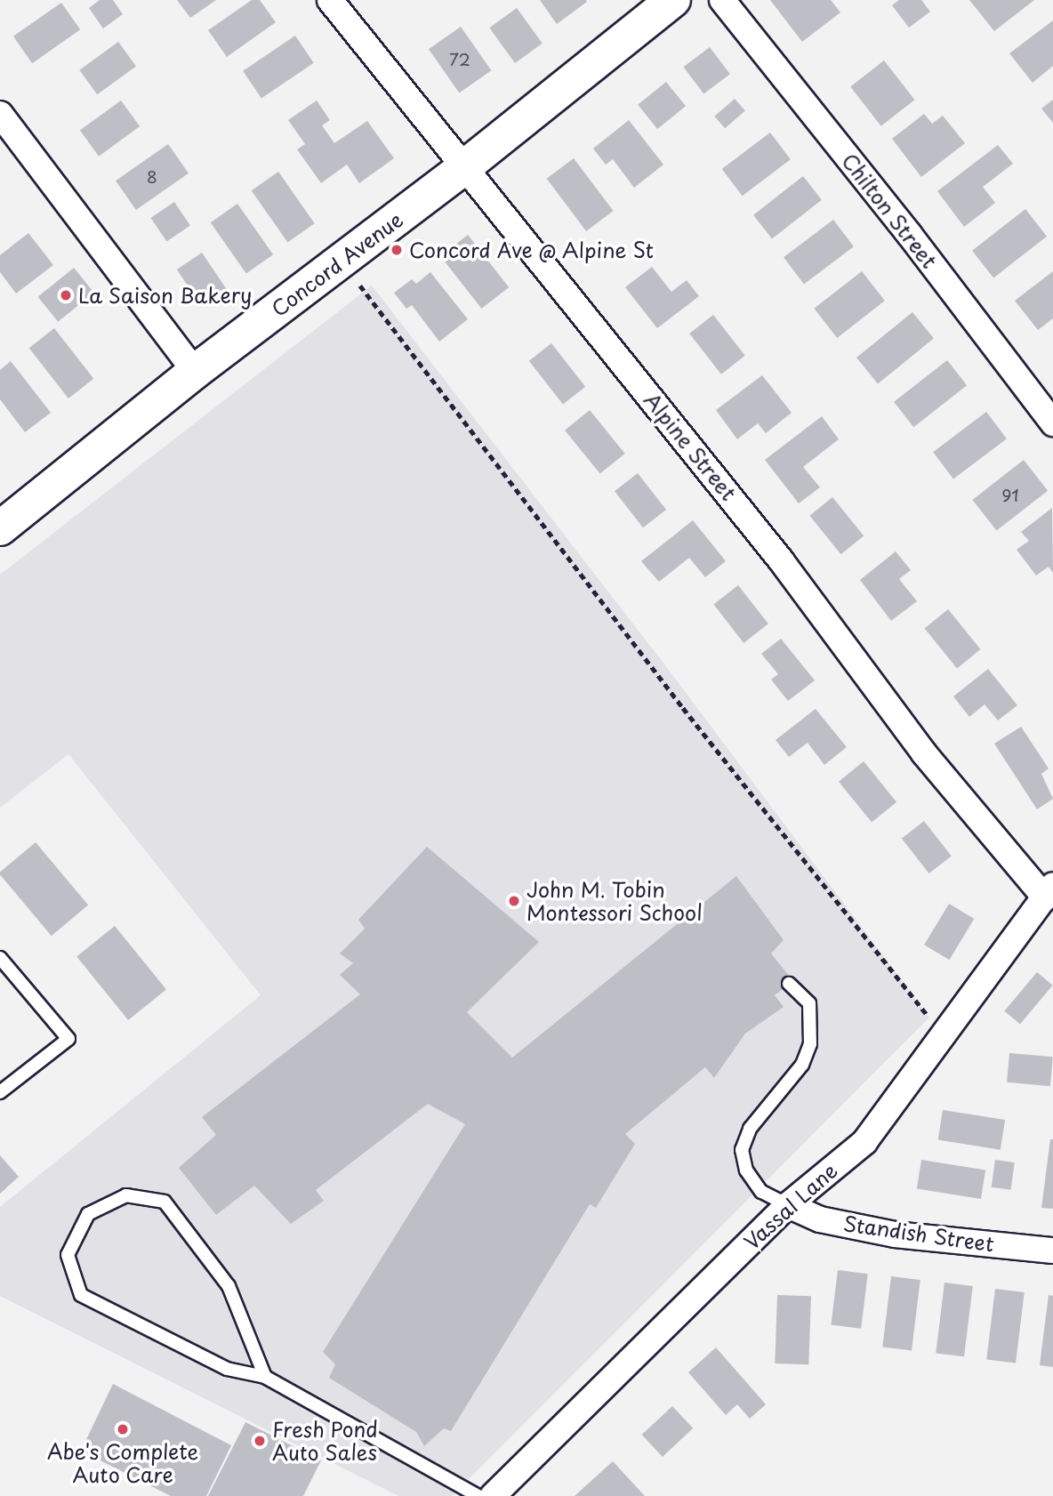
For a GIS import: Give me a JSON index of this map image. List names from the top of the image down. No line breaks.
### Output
{"streets":{"main road":["Concord Avenue"],"street":["Chilton Street","Alpine Street","Vassal Lane","Standish Street"]},"crossings":[["Concord Avenue","Alpine Street"],["Alpine Street","Vassal Lane"],["Vassal Lane","Standish Street"]],"places":["Concord Ave @ Alpine St","La Saison Bakery","John M. Tobin Montessori School","Abe's Complete Auto Care","Fresh Pond Auto Sales"],"house_numbers":["72","8","91"]}
